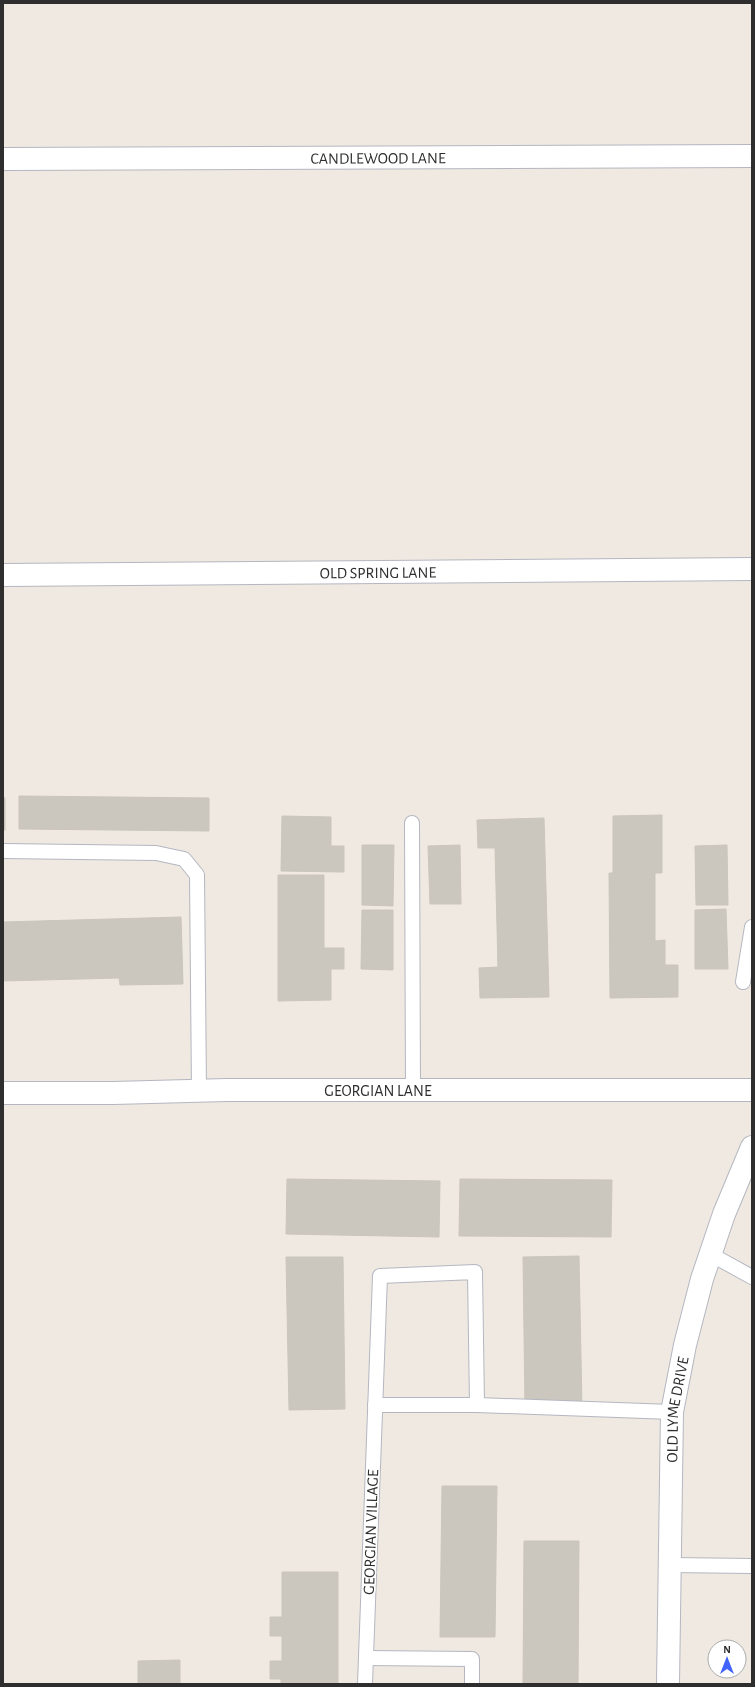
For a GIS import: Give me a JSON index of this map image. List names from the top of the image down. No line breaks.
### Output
{"streets":{"street":["CANDLEWOOD LANE","OLD SPRING LANE","GEORGIAN LANE","OLD LYME DRIVE"],"lane":["GEORGIAN VILLAGE"]},"north":"top"}
